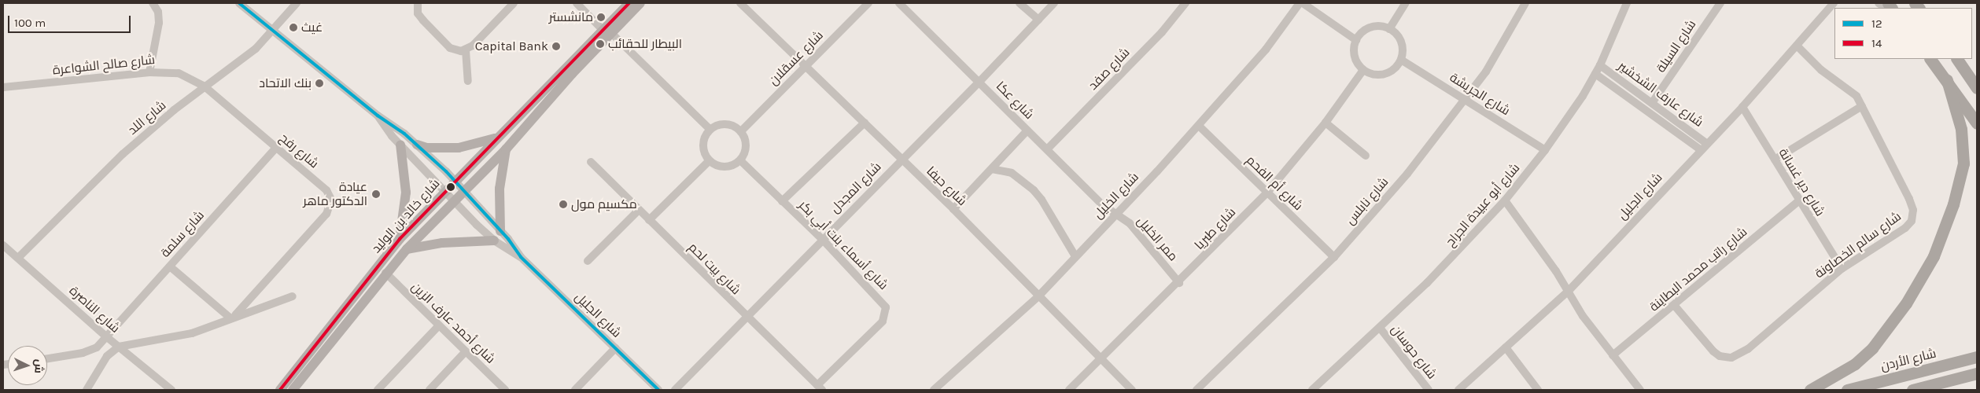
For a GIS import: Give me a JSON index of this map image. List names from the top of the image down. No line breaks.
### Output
{"streets":{"highway":["شارع الأردن"],"main road":["شارع خالد بن الوليد"],"street":["شارع السيلة","شارع عسقلان","شارع صالح الشواعرة","شارع صفد","شارع الجريشة","شارع عارف الشخشير","شارع عكا","شارع اللد","شارع رفح","شارع دير غسانة","شارع أم الفحم","شارع حيفا","شارع المجدل","شارع الخليل","شارع الجليل","شارع نابلس","شارع أبو عبيدة الجراح","شارع طبريا","شارع سلمة","ممر الخليل","شارع أسماء بنت أبي بكر","شارع سالم الخصاونة","شارع بيت لحم","شارع راتب محمد البطاينة","شارع الناصرة","شارع أحمد عارف الزين","شارع حوسان"]},"crossings":[["شارع السيلة","شارع عارف الشخشير"],["شارع عسقلان","شارع حيفا"],["شارع عسقلان","شارع أسماء بنت أبي بكر"],["شارع صالح الشواعرة","شارع اللد"],["شارع صالح الشواعرة","شارع رفح"],["شارع صفد","شارع عكا"],["شارع الجريشة","شارع نابلس"],["شارع الجريشة","شارع أبو عبيدة الجراح"],["شارع الجريشة","شارع طبريا"],["شارع عارف الشخشير","شارع الجليل"],["شارع عارف الشخشير","شارع أبو عبيدة الجراح"],["شارع عكا","شارع المجدل"],["شارع عكا","شارع الخليل"],["شارع عكا","ممر الخليل"],["شارع اللد","شارع رفح"],["شارع اللد","شارع الناصرة"],["شارع رفح","شارع سلمة"],["شارع دير غسانة","شارع الجليل"],["شارع دير غسانة","شارع سالم الخصاونة"],["شارع دير غسانة","شارع راتب محمد البطاينة"],["شارع أم الفحم","شارع الخليل"],["شارع أم الفحم","شارع نابلس"],["شارع أم الفحم","شارع طبريا"],["شارع حيفا","شارع المجدل"],["شارع حيفا","شارع الخليل"],["شارع حيفا","شارع طبريا"],["شارع المجدل","شارع أسماء بنت أبي بكر"],["شارع المجدل","شارع بيت لحم"],["شارع الخليل","ممر الخليل"],["شارع الجليل","شارع خالد بن الوليد"],["شارع الجليل","شارع سالم الخصاونة"],["شارع أبو عبيدة الجراح","شارع حوسان"],["شارع خالد بن الوليد","شارع أحمد عارف الزين"],["شارع طبريا","ممر الخليل"],["شارع سلمة","شارع الناصرة"],["شارع أسماء بنت أبي بكر","شارع بيت لحم"],["شارع سالم الخصاونة","شارع راتب محمد البطاينة"]],"places":["مانشستر","غيث","البيطار للحقائب","Capital Bank","بنك الاتحاد","عيادة الدكتور ماهر","مكسيم مول"],"lines":["transit line 12","transit line 14"],"legend":["12","14"],"scale_bar":"100 m","north":"right"}
